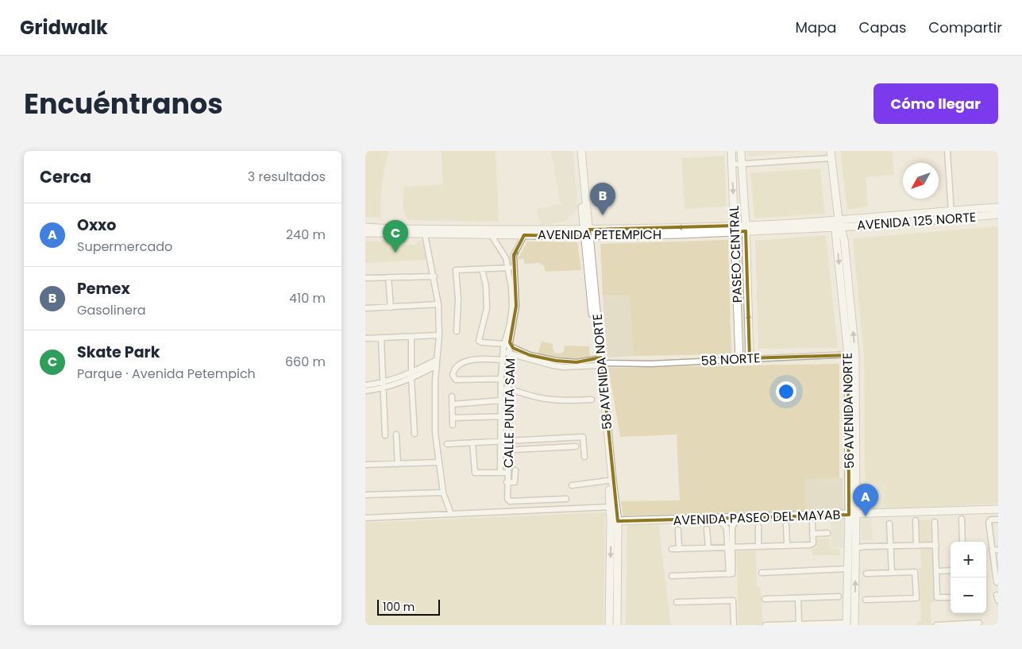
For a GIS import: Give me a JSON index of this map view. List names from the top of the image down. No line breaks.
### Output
{"streets":{"main road":["AVENIDA 125 NORTE","AVENIDA PETEMPICH","PASEO CENTRAL","58 AVENIDA NORTE","56 AVENIDA NORTE","AVENIDA PASEO DEL MAYAB"],"street":["58 NORTE","CALLE PUNTA SAM"]},"crossings":[["AVENIDA 125 NORTE","AVENIDA PETEMPICH"],["AVENIDA 125 NORTE","56 AVENIDA NORTE"],["AVENIDA PETEMPICH","PASEO CENTRAL"],["AVENIDA PETEMPICH","58 AVENIDA NORTE"],["AVENIDA PETEMPICH","56 AVENIDA NORTE"],["AVENIDA PETEMPICH","CALLE PUNTA SAM"],["PASEO CENTRAL","58 NORTE"],["58 NORTE","58 AVENIDA NORTE"],["58 NORTE","56 AVENIDA NORTE"],["58 NORTE","CALLE PUNTA SAM"],["58 AVENIDA NORTE","AVENIDA PASEO DEL MAYAB"],["56 AVENIDA NORTE","AVENIDA PASEO DEL MAYAB"]],"scale_bar":"100 m","north":"bottom left","page":{"header":"Gridwalk","nav":["Mapa","Capas","Compartir"],"title":"Encuéntranos","buttons":"Cómo llegar","heading":["Cerca","3 resultados"],"pins":["B","C","A"],"list":[{"mark":"A","name":"Oxxo","note":"Supermercado","value":"240 m"},{"mark":"B","name":"Pemex","note":"Gasolinera","value":"410 m"},{"mark":"C","name":"Skate Park","note":"Parque · Avenida Petempich","value":"660 m"}],"map_buttons":["+","−"],"scale":"100 m"}}
